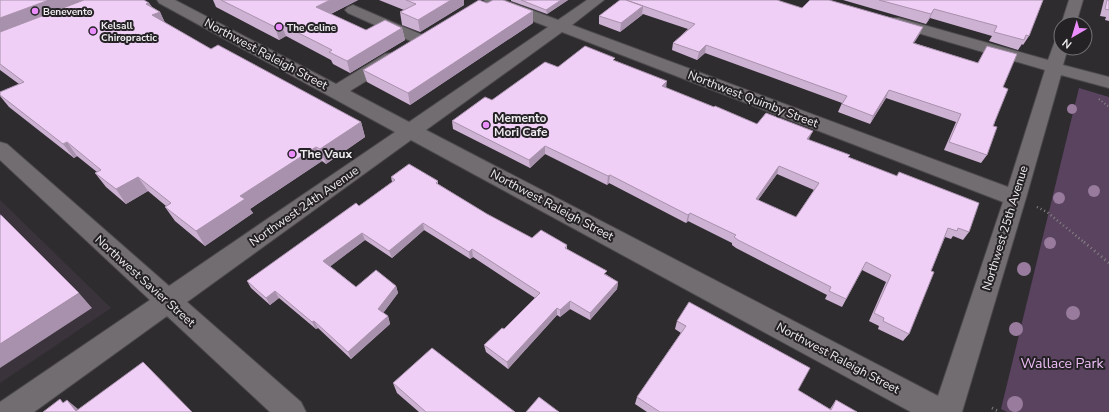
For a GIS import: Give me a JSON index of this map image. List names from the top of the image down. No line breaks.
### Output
{"streets":{"street":["Northwest Raleigh Street","Northwest Quimby Street","Northwest 24th Avenue","Northwest 25th Avenue","Northwest Savier Street"]},"crossings":[["Northwest Raleigh Street","Northwest 24th Avenue"],["Northwest Quimby Street","Northwest 24th Avenue"],["Northwest Quimby Street","Northwest 25th Avenue"],["Northwest 24th Avenue","Northwest Savier Street"]],"parks":["Wallace Park"],"places":["Benevento","The Celine","Kelsall Chiropractic","Memento Mori Cafe","The Vaux"],"north":"bottom left"}
